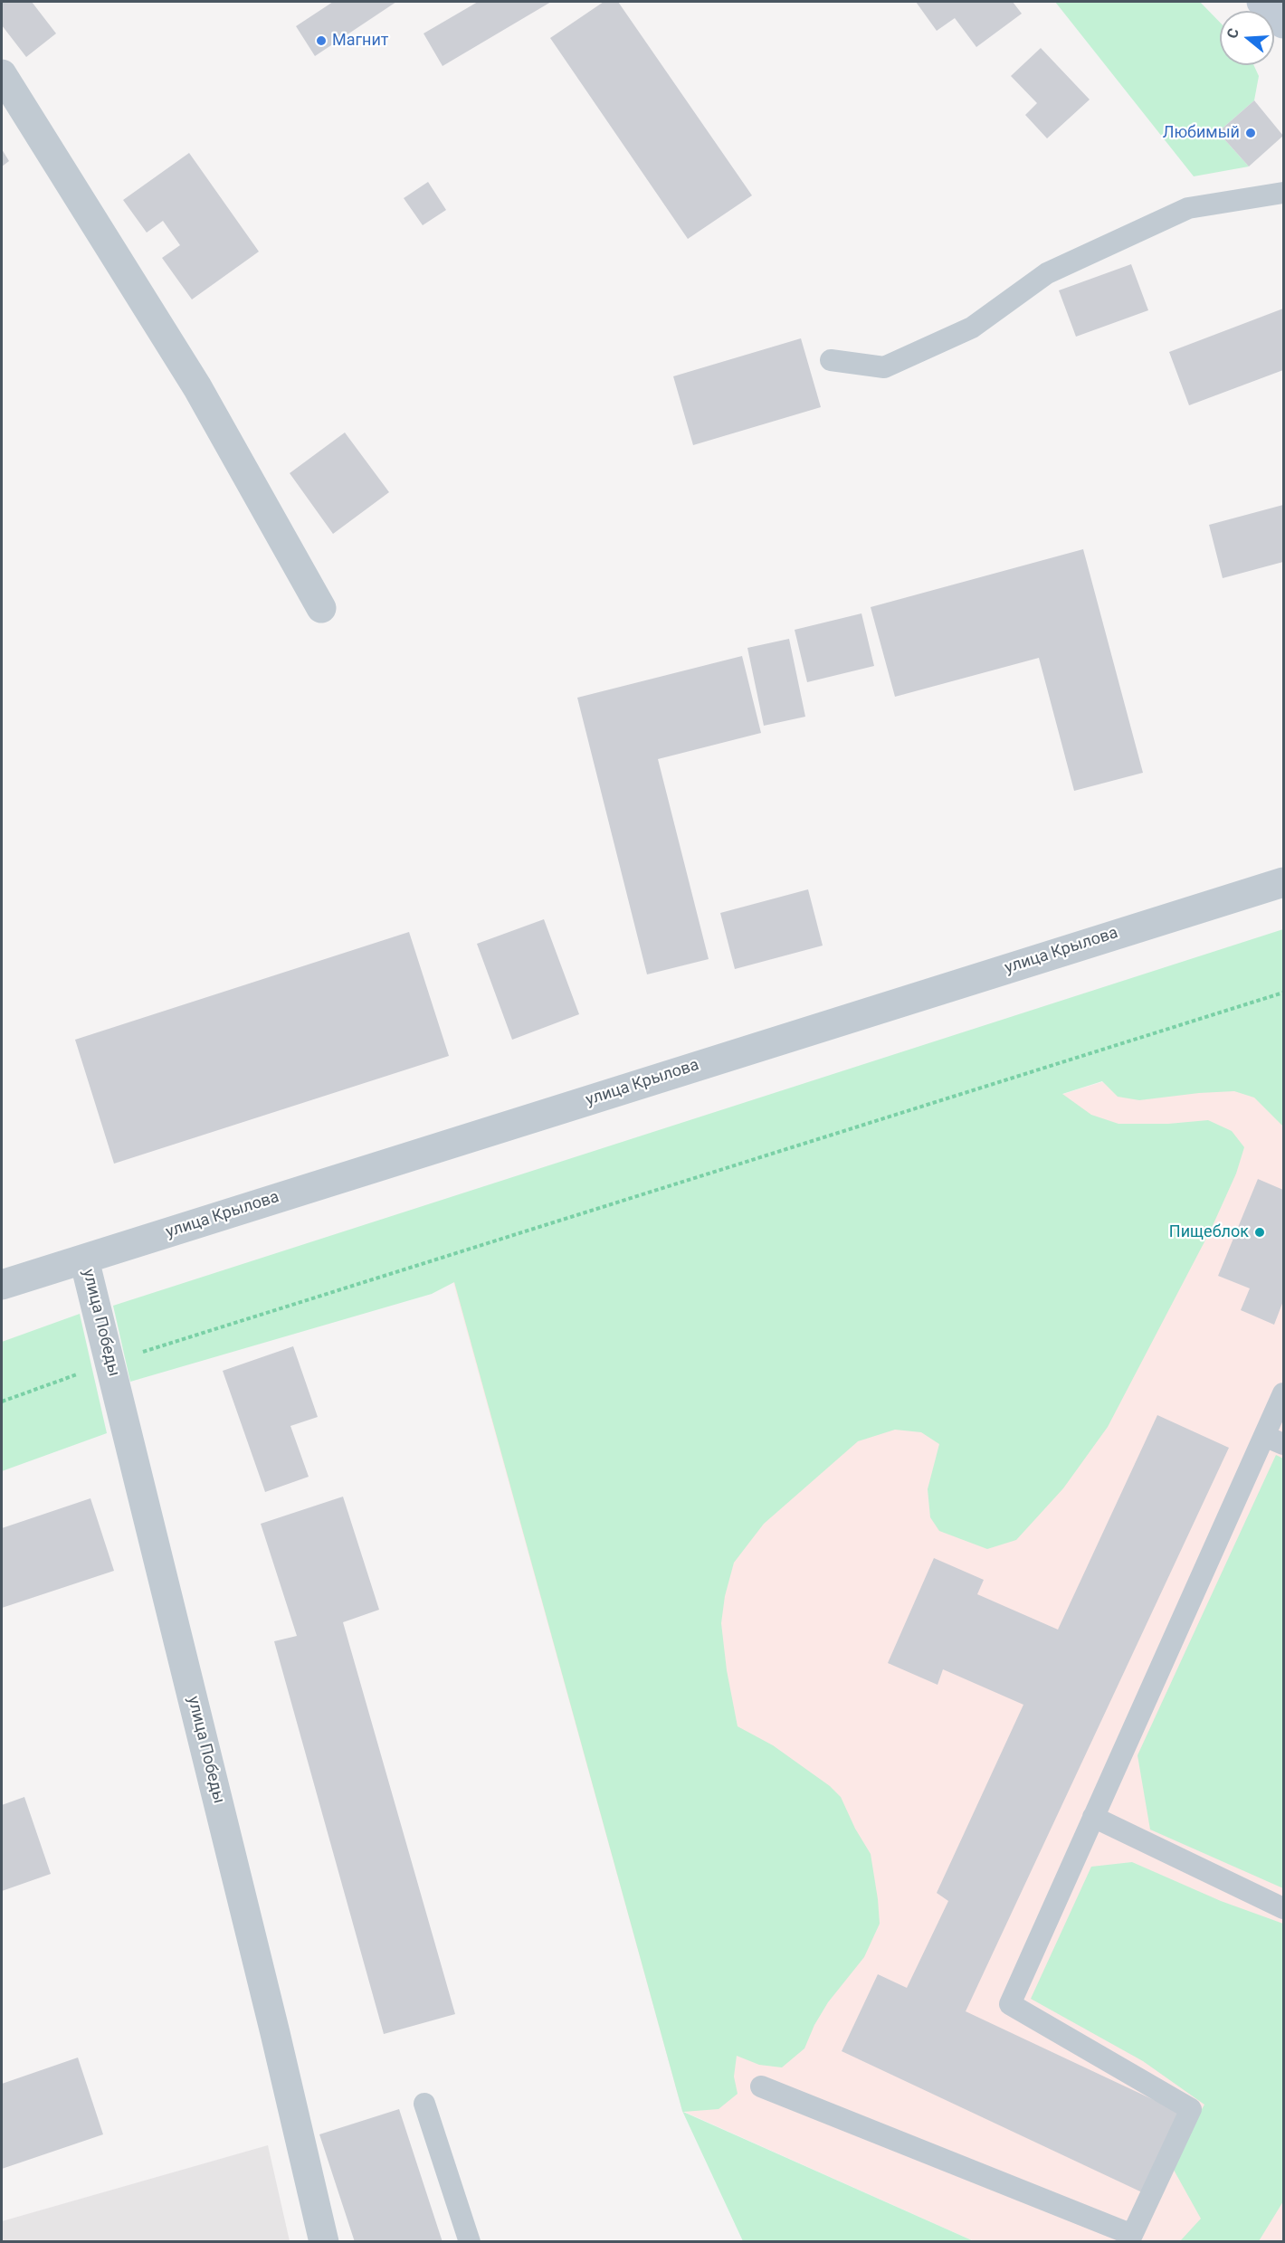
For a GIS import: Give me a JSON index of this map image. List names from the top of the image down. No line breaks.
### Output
{"streets":{"street":["улица Крылова","улица Победы"]},"crossings":[["улица Крылова","улица Победы"]],"places":["Магнит","Любимый","Пищеблок"],"north":"left"}
